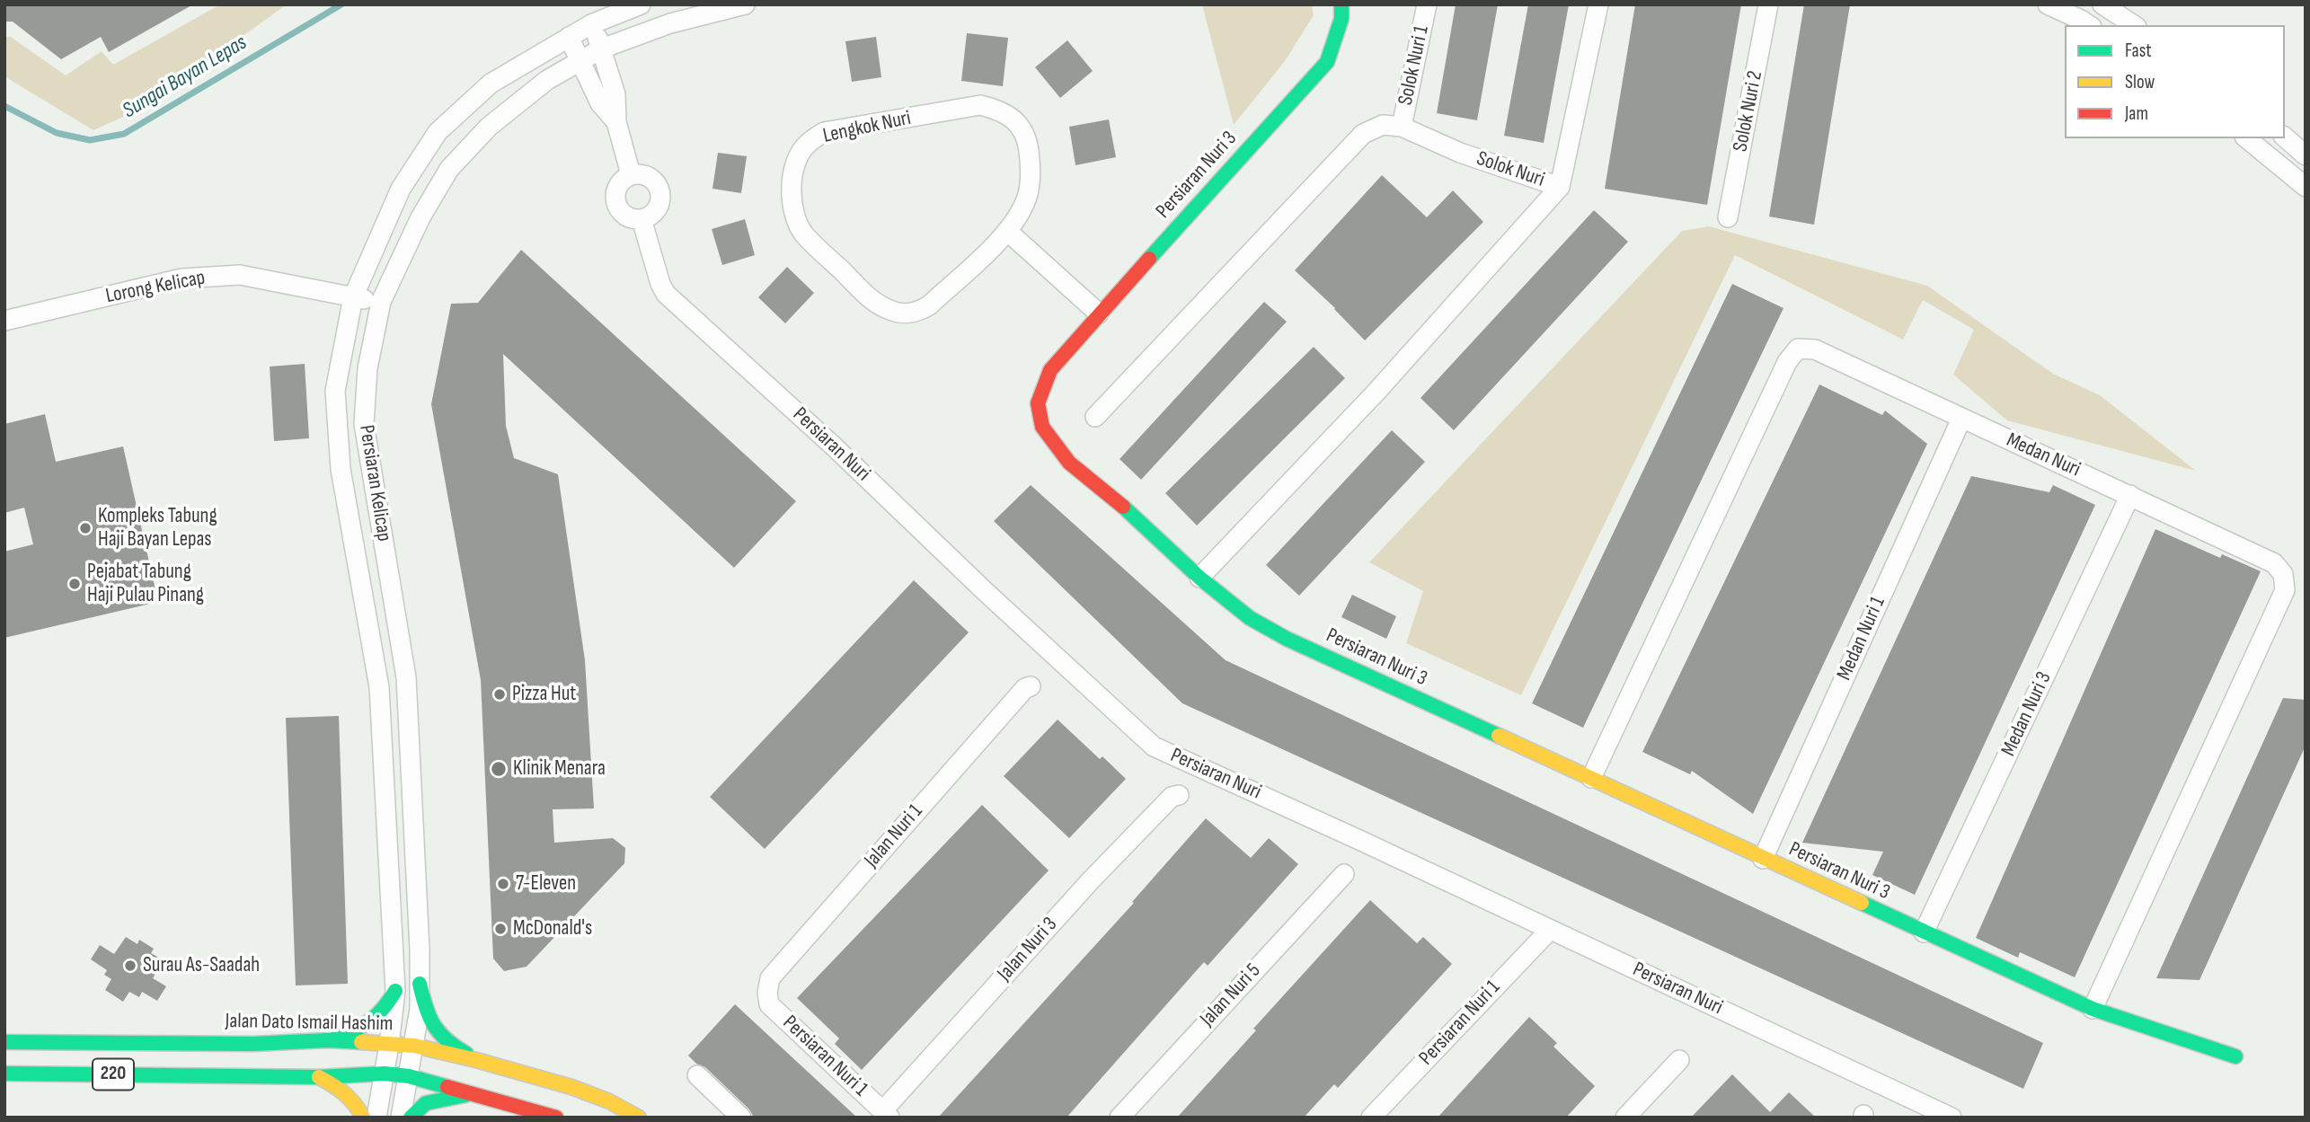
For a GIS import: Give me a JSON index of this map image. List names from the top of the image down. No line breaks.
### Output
{"streets":{"street":["Solok Nuri 1","Solok Nuri 2","Lengkok Nuri","Solok Nuri","Persiaran Nuri 3","Lorong Kelicap","Persiaran Nuri","Medan Nuri","Persiaran Kelicap","Medan Nuri 1","Medan Nuri 3","Jalan Nuri 1","Jalan Nuri 3","Jalan Nuri 5","Jalan Dato Ismail Hashim","Persiaran Nuri 1","220"]},"crossings":[["Solok Nuri 1","Solok Nuri"],["Solok Nuri","Persiaran Nuri 3"],["Persiaran Nuri 3","Medan Nuri"],["Persiaran Nuri 3","Medan Nuri 1"],["Persiaran Nuri 3","Medan Nuri 3"],["Lorong Kelicap","Persiaran Kelicap"],["Persiaran Nuri","Persiaran Nuri 1"],["Medan Nuri","Medan Nuri 1"],["Medan Nuri","Medan Nuri 3"],["Persiaran Kelicap","Jalan Dato Ismail Hashim"],["Persiaran Kelicap","220"],["Jalan Nuri 1","Persiaran Nuri 1"],["Jalan Nuri 3","Persiaran Nuri 1"]],"water":["Sungai Bayan Lepas"],"places":["Kompleks Tabung Haji Bayan Lepas","Pejabat Tabung Haji Pulau Pinang","Pizza Hut","Klinik Menara","7-Eleven","McDonald's","Surau As-Saadah"],"legend":["Fast","Slow","Jam"]}
